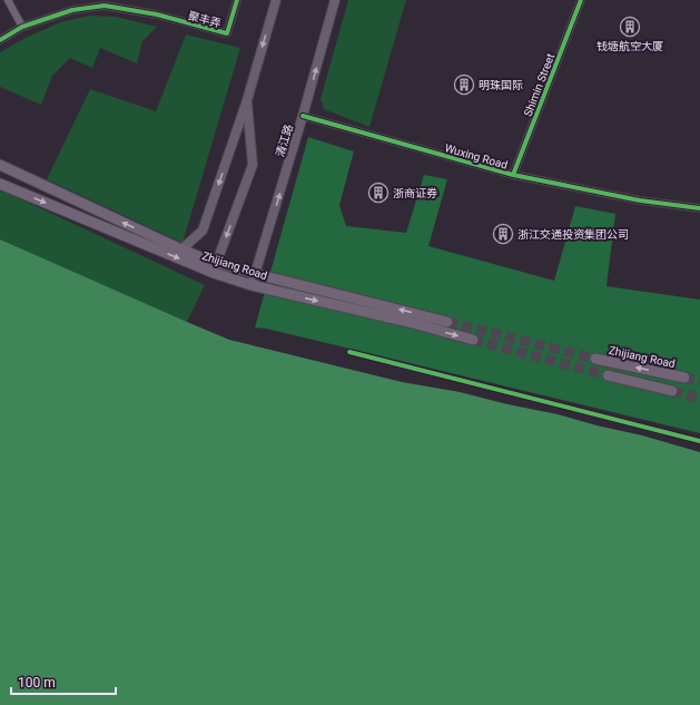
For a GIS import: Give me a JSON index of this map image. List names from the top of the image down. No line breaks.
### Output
{"streets":{"main road":["清江路","Zhijiang Road"],"street":["聚丰弄","Shimin Street","Wuxing Road"]},"crossings":[["Shimin Street","Wuxing Road"],["清江路","Wuxing Road"],["清江路","Zhijiang Road"]],"places":{"building":["钱塘航空大厦","明珠国际","浙商证券","浙江交通投资集团公司"]},"scale_bar":"100 m"}
